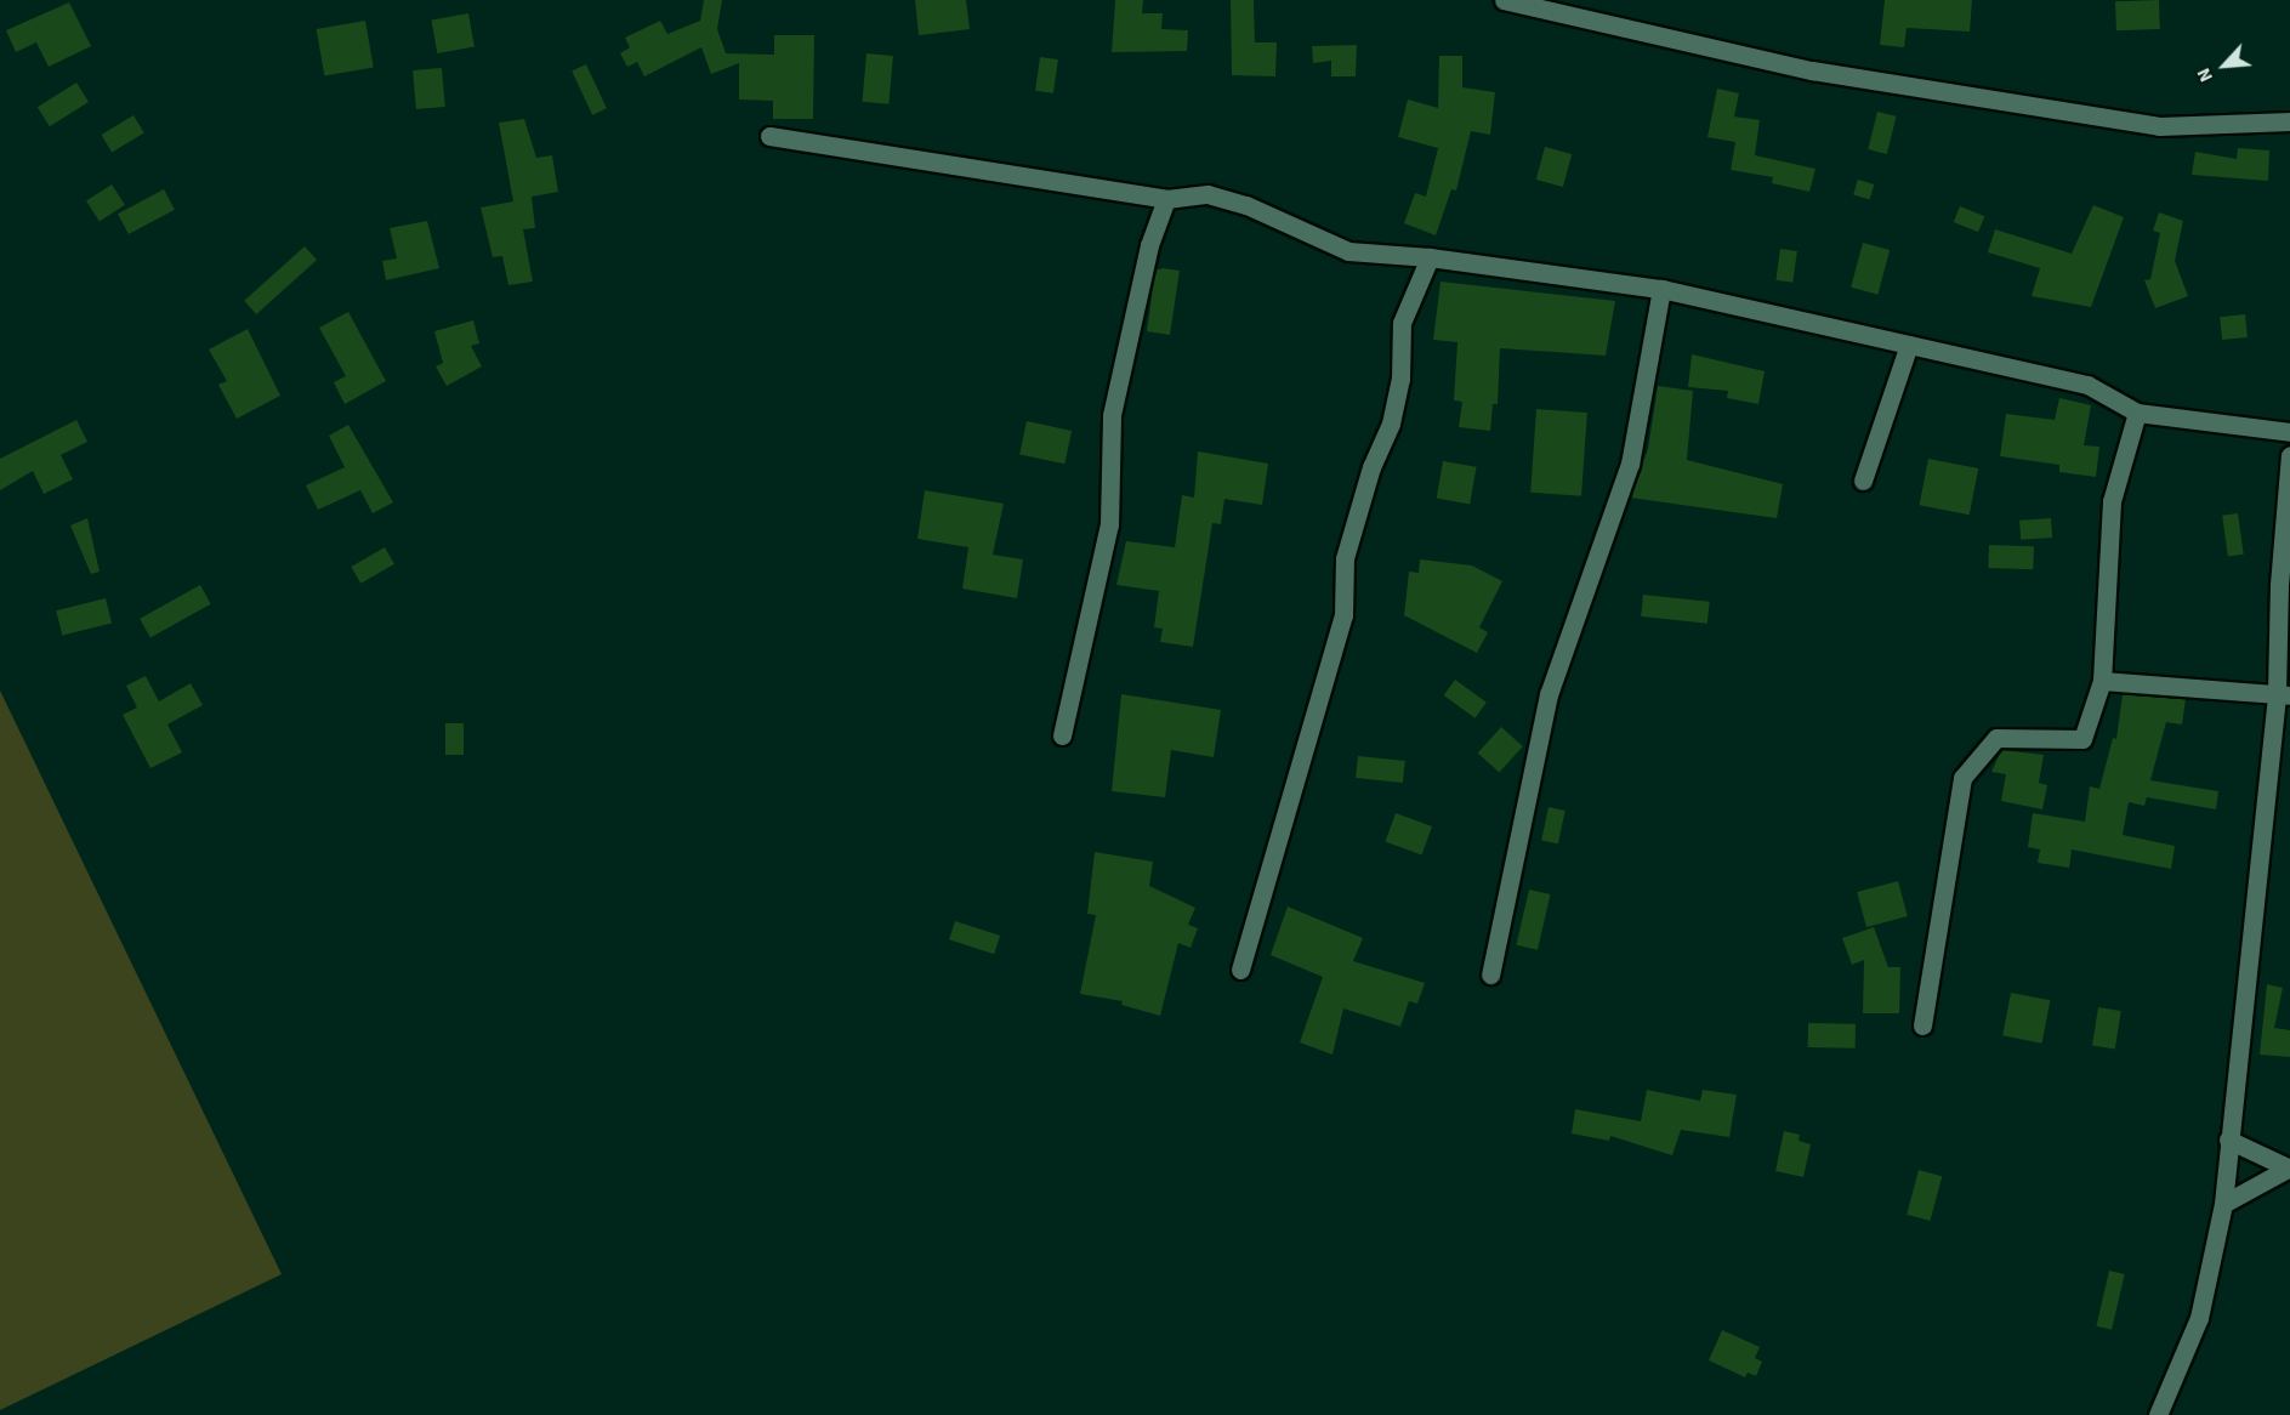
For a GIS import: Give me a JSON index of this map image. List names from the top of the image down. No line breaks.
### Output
{"north":"bottom left"}
